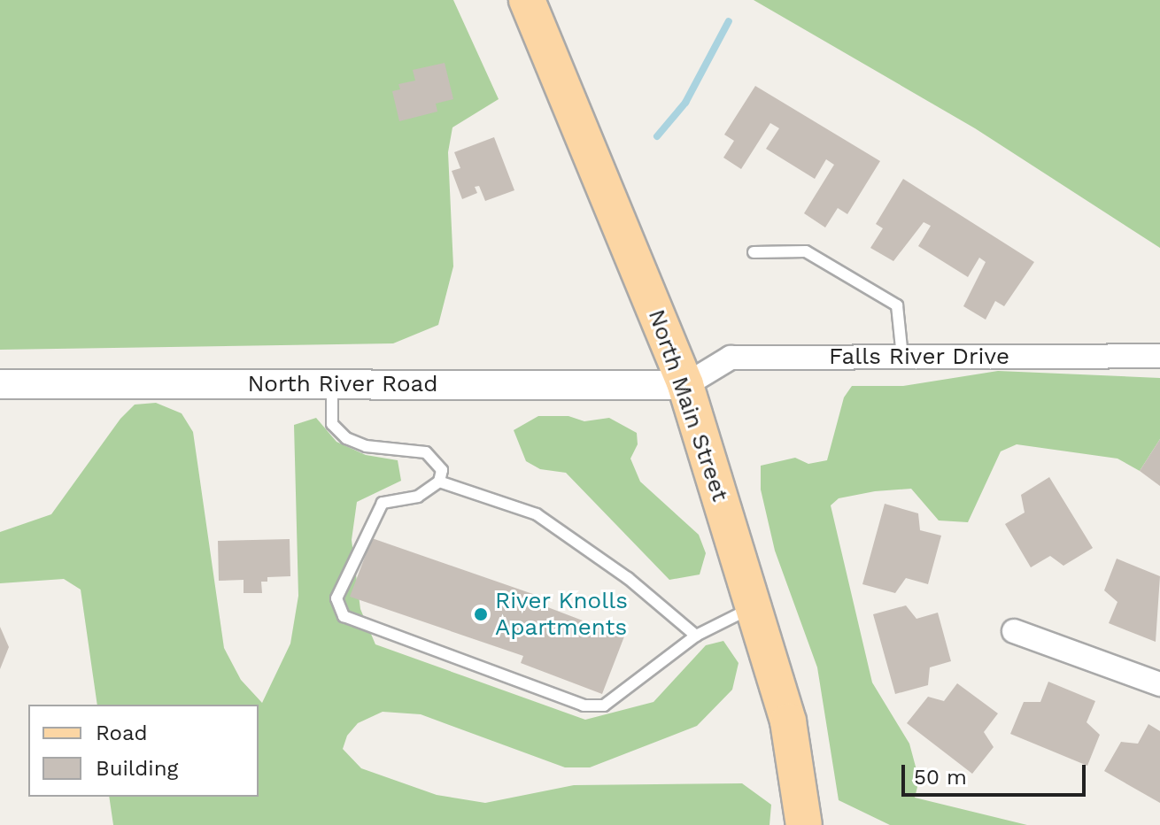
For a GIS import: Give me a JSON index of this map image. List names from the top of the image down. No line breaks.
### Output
{"streets":{"main road":["North Main Street"],"street":["Falls River Drive","North River Road"]},"crossings":[["Falls River Drive","North River Road"],["Falls River Drive","North Main Street"],["North River Road","North Main Street"]],"places":["River Knolls Apartments"],"legend":["Road","Building"],"scale_bar":"50 m"}
